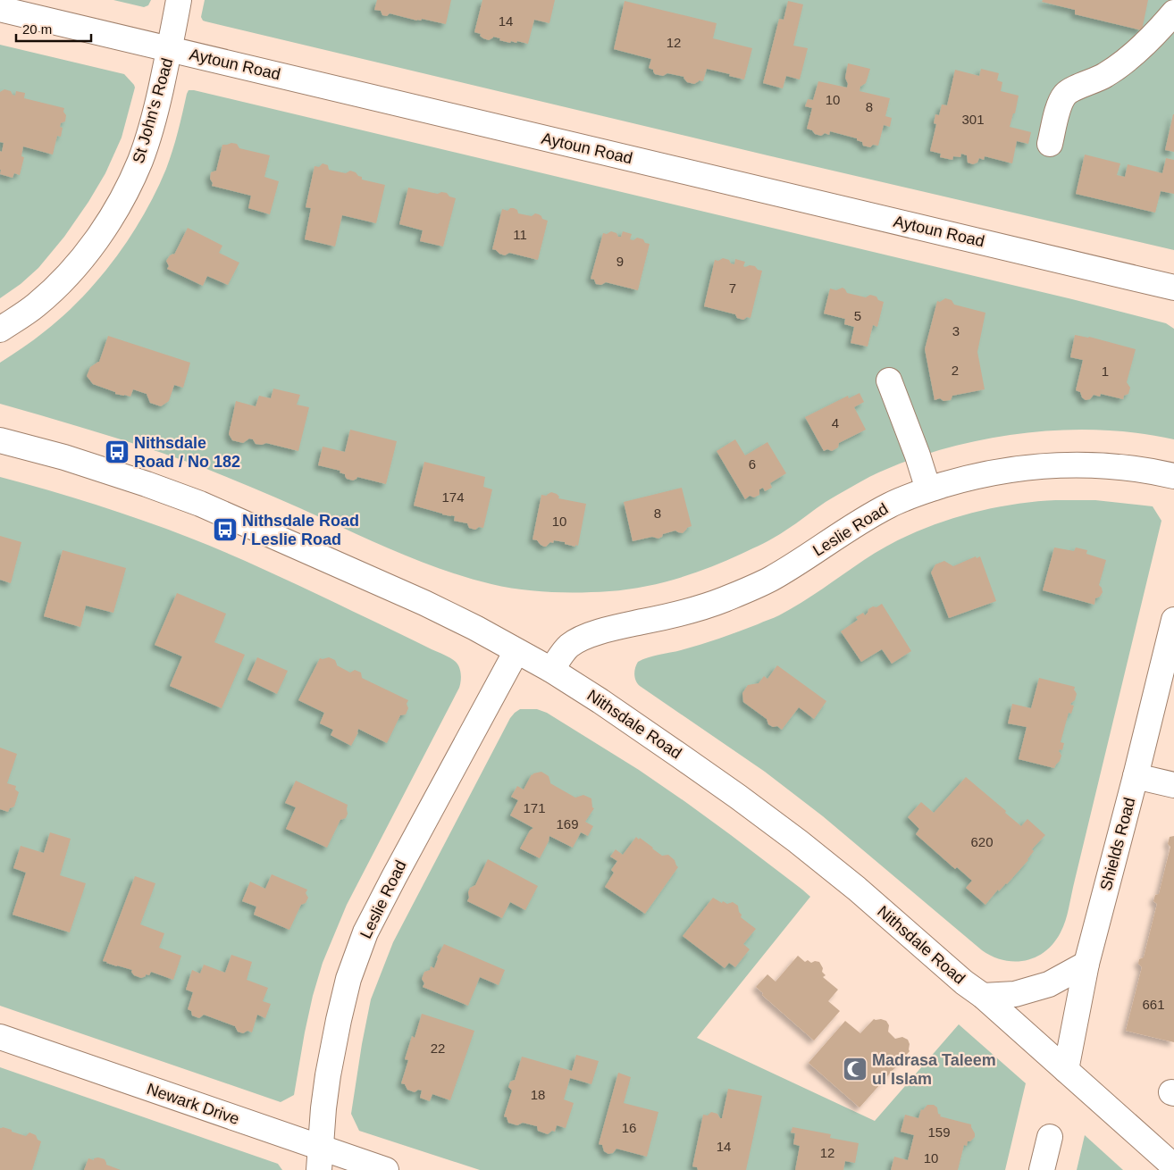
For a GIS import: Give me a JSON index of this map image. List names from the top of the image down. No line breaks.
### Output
{"streets":{"street":["Aytoun Road","St John's Road","Leslie Road","Nithsdale Road","Shields Road","Newark Drive"]},"crossings":[["Aytoun Road","St John's Road"],["Leslie Road","Nithsdale Road"],["Leslie Road","Newark Drive"],["Nithsdale Road","Shields Road"]],"places":{"bus stop":["Nithsdale Road / No 182","Nithsdale Road / Leslie Road"],"mosque":["Madrasa Taleem ul Islam"]},"house_numbers":["14","12","10","8","301","11","9","7","5","3","2","1","4","6","174","8","10","171","169","620","661","22","18","16","159","14","12","10"],"scale_bar":"20 m"}
